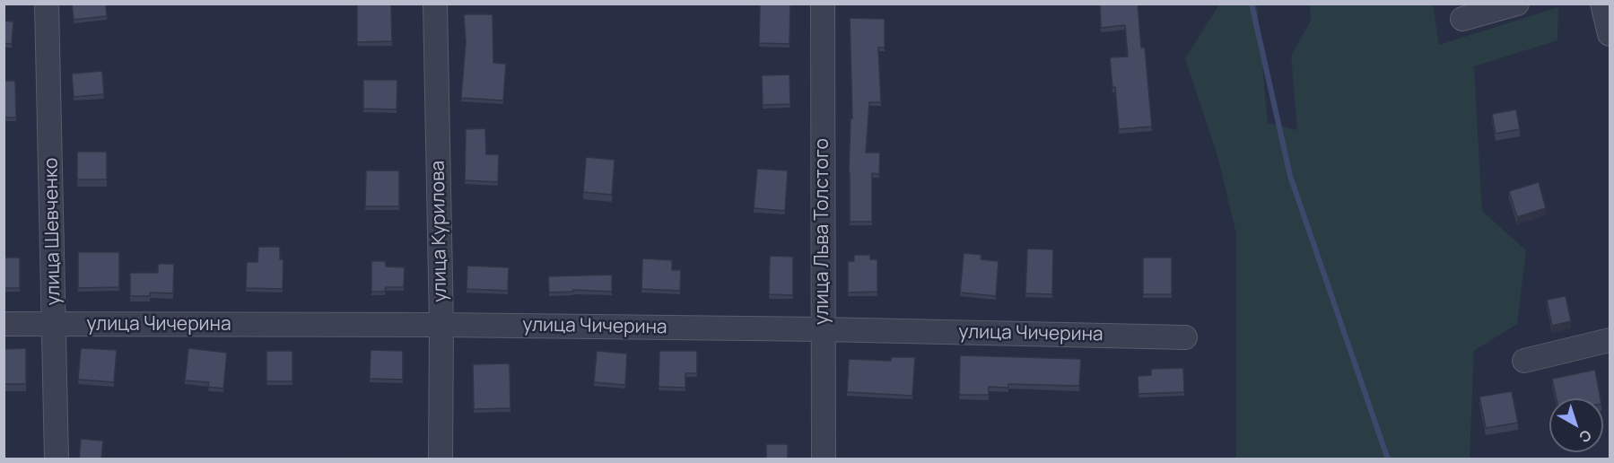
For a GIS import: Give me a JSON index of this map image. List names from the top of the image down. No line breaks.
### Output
{"streets":{"street":["улица Шевченко","улица Курилова","улица Льва Толстого","улица Чичерина"]},"crossings":[["улица Шевченко","улица Чичерина"],["улица Курилова","улица Чичерина"],["улица Льва Толстого","улица Чичерина"]],"north":"bottom right"}
